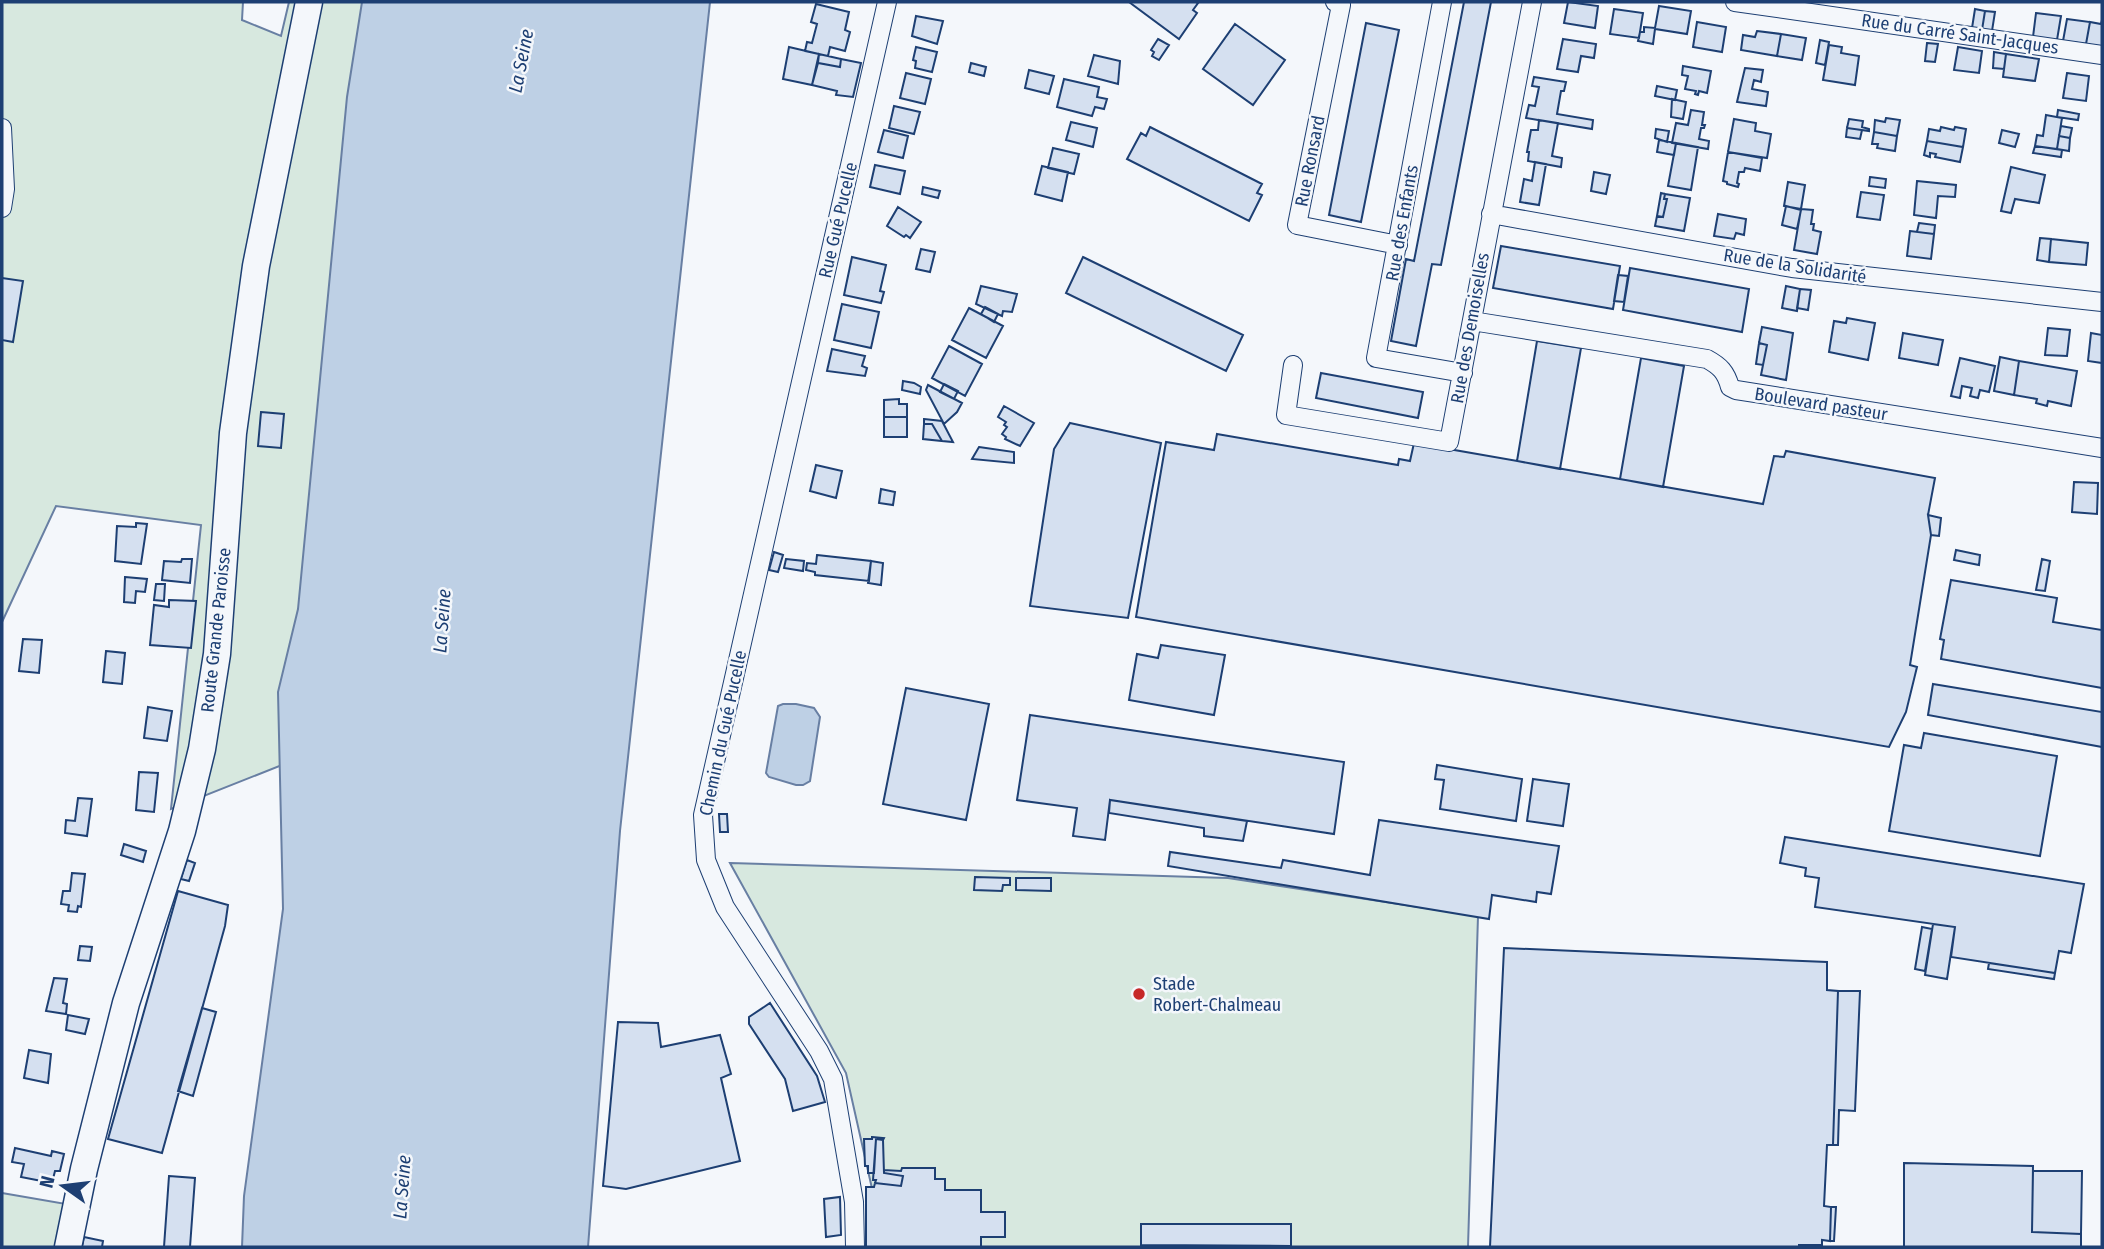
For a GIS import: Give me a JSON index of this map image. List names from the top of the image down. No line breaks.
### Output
{"streets":{"main road":["Route Grande Paroisse"],"street":["Rue du Carré Saint-Jacques","Rue Ronsard","Rue Gué Pucelle","Rue des Enfants","Rue de la Solidarité","Rue des Demoiselles","Boulevard pasteur","Chemin du Gué Pucelle"]},"crossings":[["Rue Ronsard","Rue des Enfants"],["Rue Gué Pucelle","Chemin du Gué Pucelle"],["Rue des Enfants","Rue des Demoiselles"],["Rue de la Solidarité","Rue des Demoiselles"],["Rue des Demoiselles","Boulevard pasteur"]],"water":["La Seine"],"places":["Stade Robert-Chalmeau"],"north":"left"}
